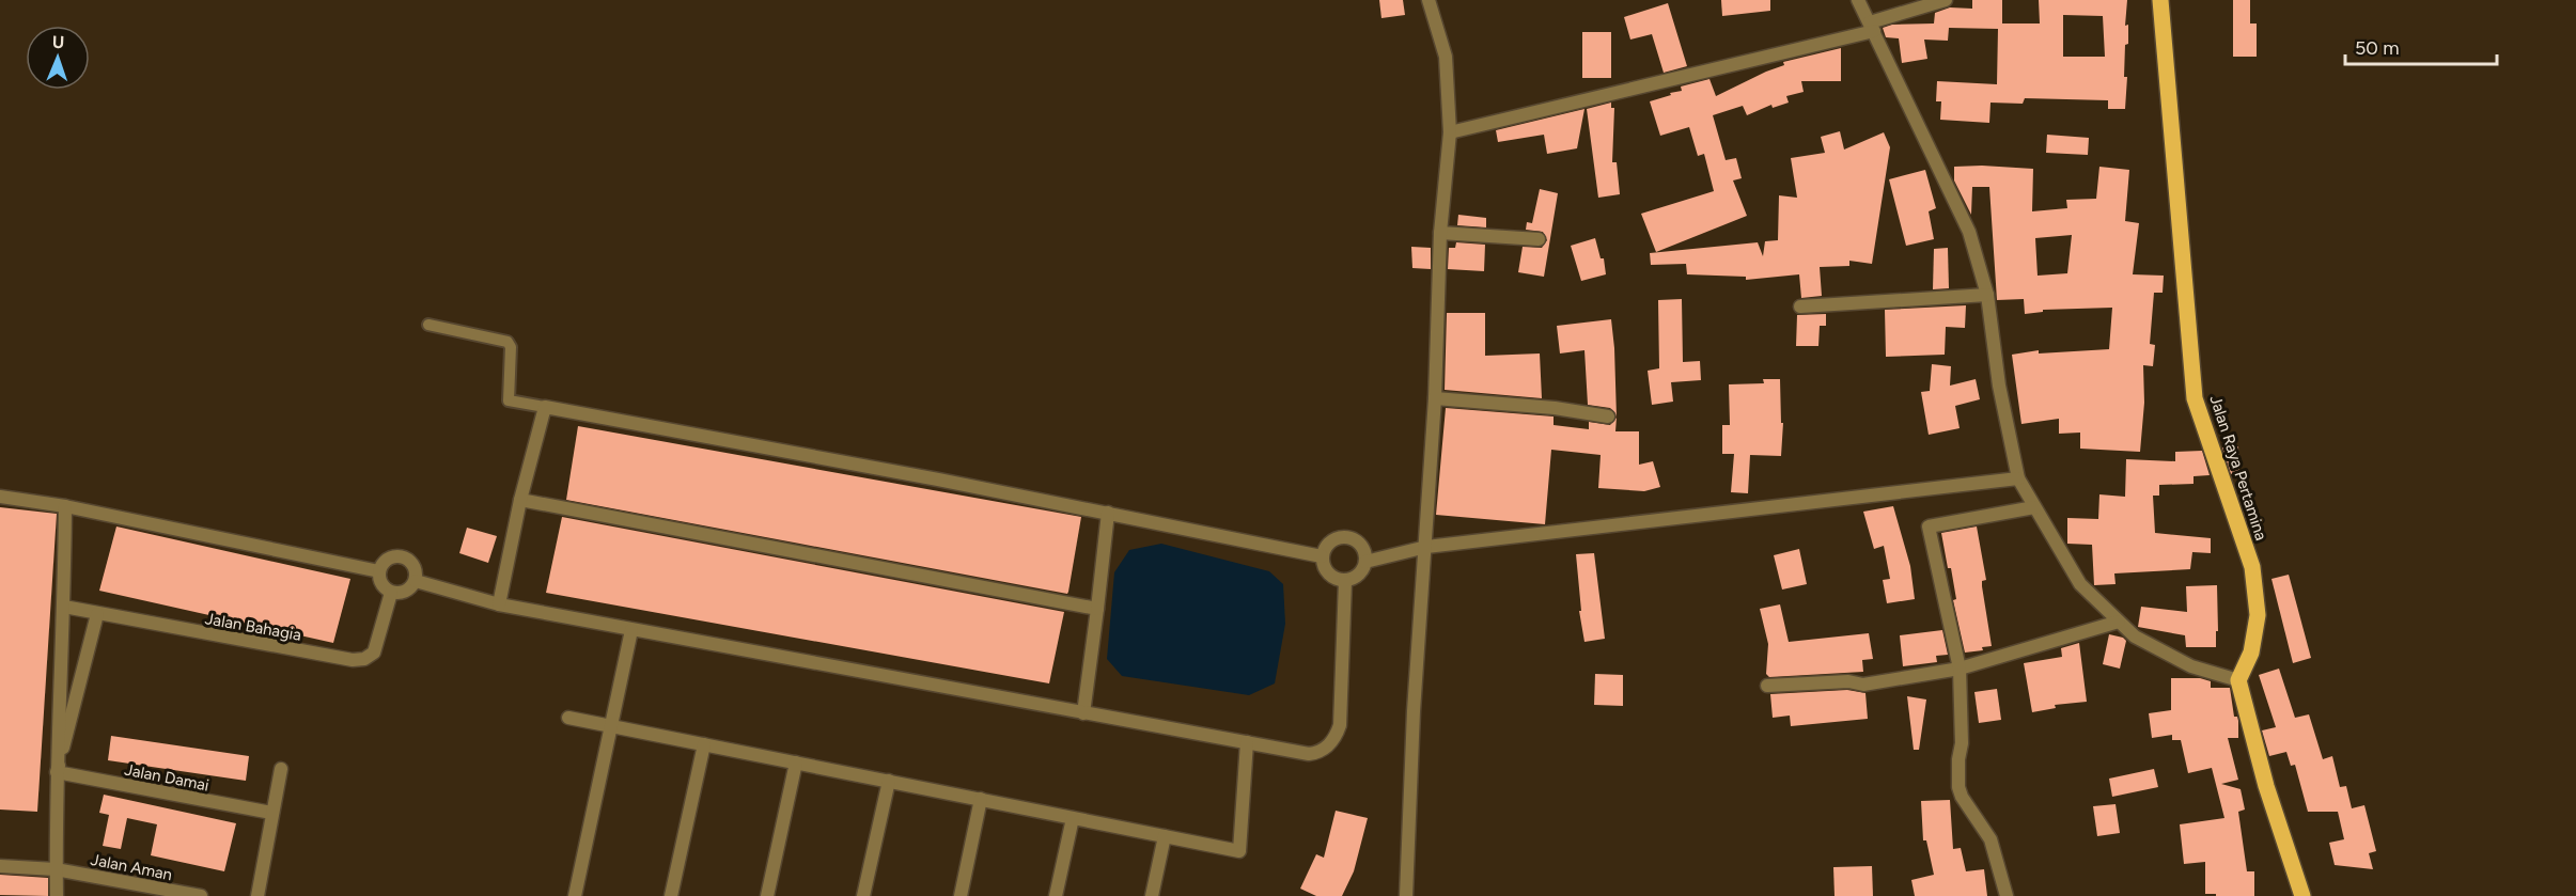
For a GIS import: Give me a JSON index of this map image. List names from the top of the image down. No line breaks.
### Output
{"streets":{"main road":["Jalan Raya Pertamina"],"street":["Jalan Bahagia","Jalan Damai","Jalan Aman"]},"scale_bar":"50 m","north":"top"}
